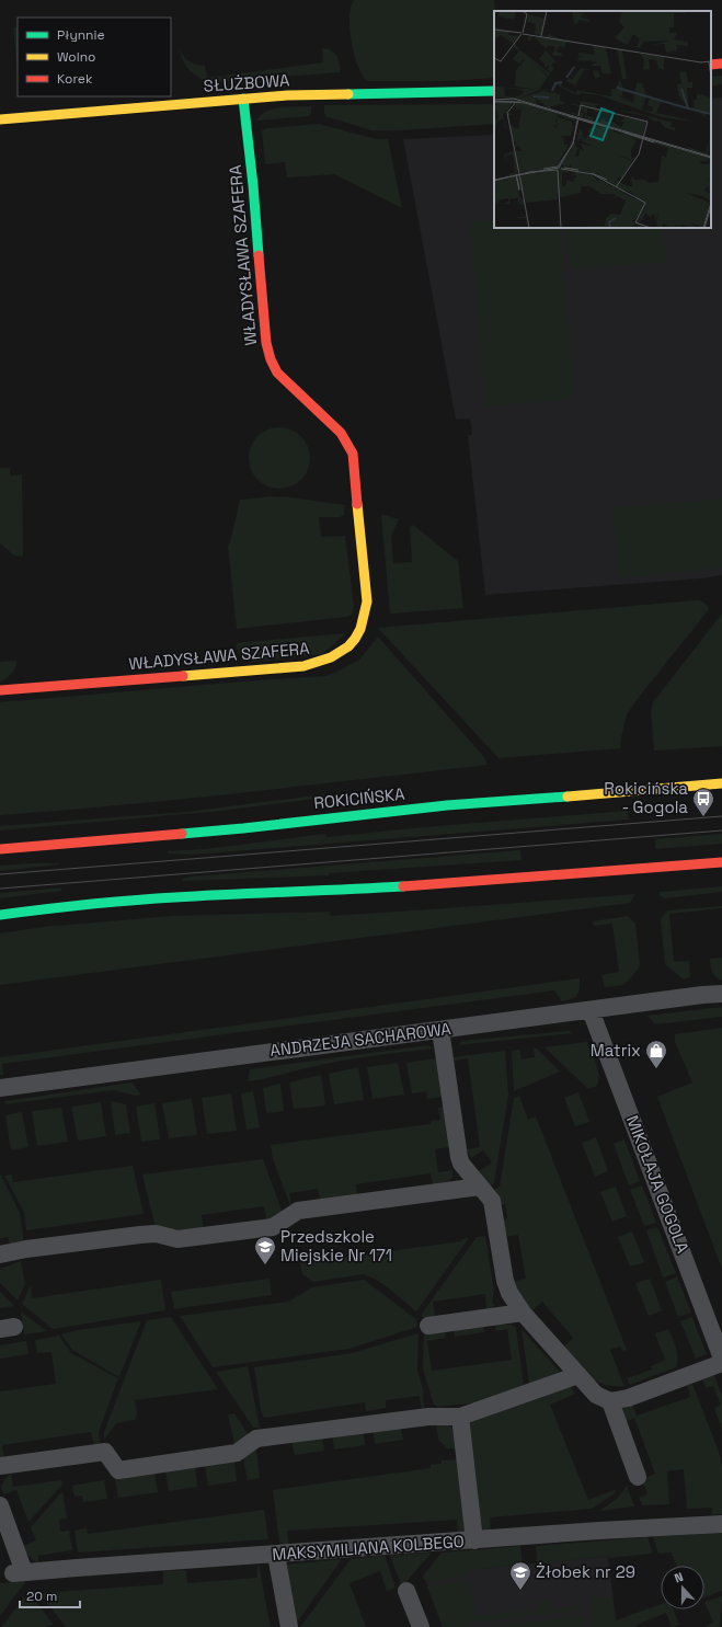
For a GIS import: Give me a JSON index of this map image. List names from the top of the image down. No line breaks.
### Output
{"streets":{"main road":["SŁUŻBOWA","WŁADYSŁAWA SZAFERA","ROKICIŃSKA"],"street":["ANDRZEJA SACHAROWA","MIKOŁAJA GOGOLA","MAKSYMILIANA KOLBEGO"]},"crossings":[["SŁUŻBOWA","WŁADYSŁAWA SZAFERA"],["ANDRZEJA SACHAROWA","MIKOŁAJA GOGOLA"]],"places":{"bus stop":["Rokicińska - Gogola"],"shop":["Matrix"],"school or university":["Przedszkole Miejskie Nr 171","Żłobek nr 29"]},"legend":["Płynnie","Wolno","Korek"],"scale_bar":"20 m","north":"top"}
